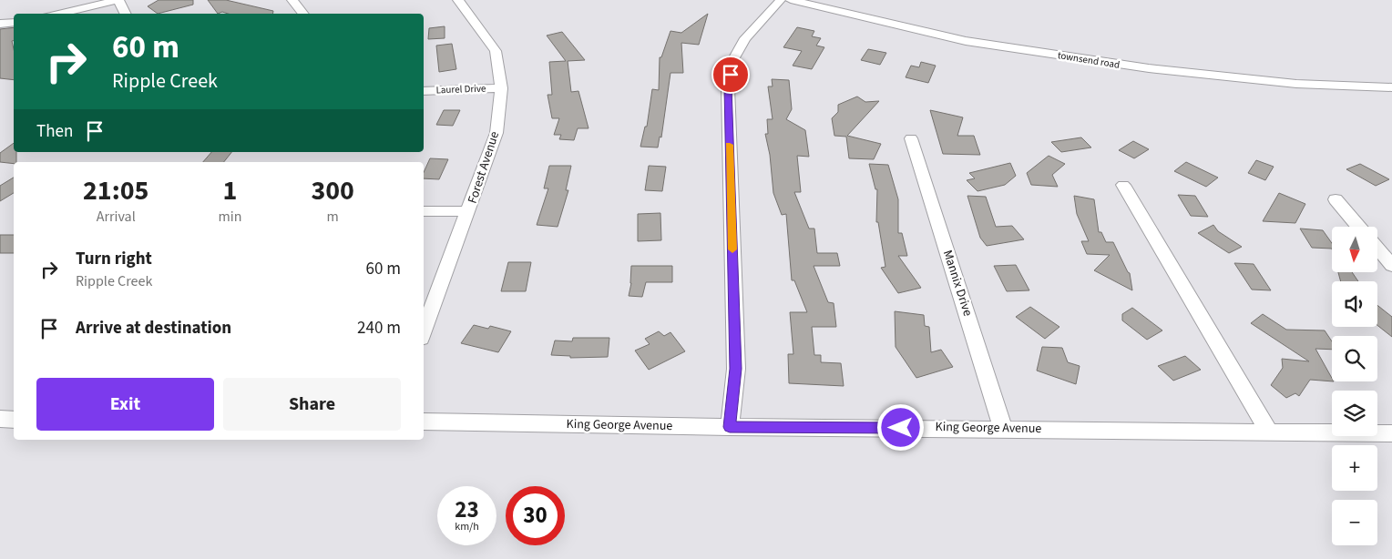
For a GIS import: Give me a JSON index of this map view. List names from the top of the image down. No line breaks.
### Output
{"streets":{"street":["townsend road","Laurel Drive","Forest Avenue","Mannix Drive","King George Avenue"]},"crossings":[["Laurel Drive","Forest Avenue"],["Mannix Drive","King George Avenue"]],"north":"bottom","page":{"turn":["60 m","Ripple Creek"],"then":"Then","eta":["21:05","Arrival","1","min","300","m"],"map_buttons":["+","−"],"list":[{"name":"Turn right","note":"Ripple Creek","value":"60 m"},{"name":"Arrive at destination","value":"240 m"}],"buttons":["Exit","Share"],"speed":"23 km/h","limit":"30"}}
